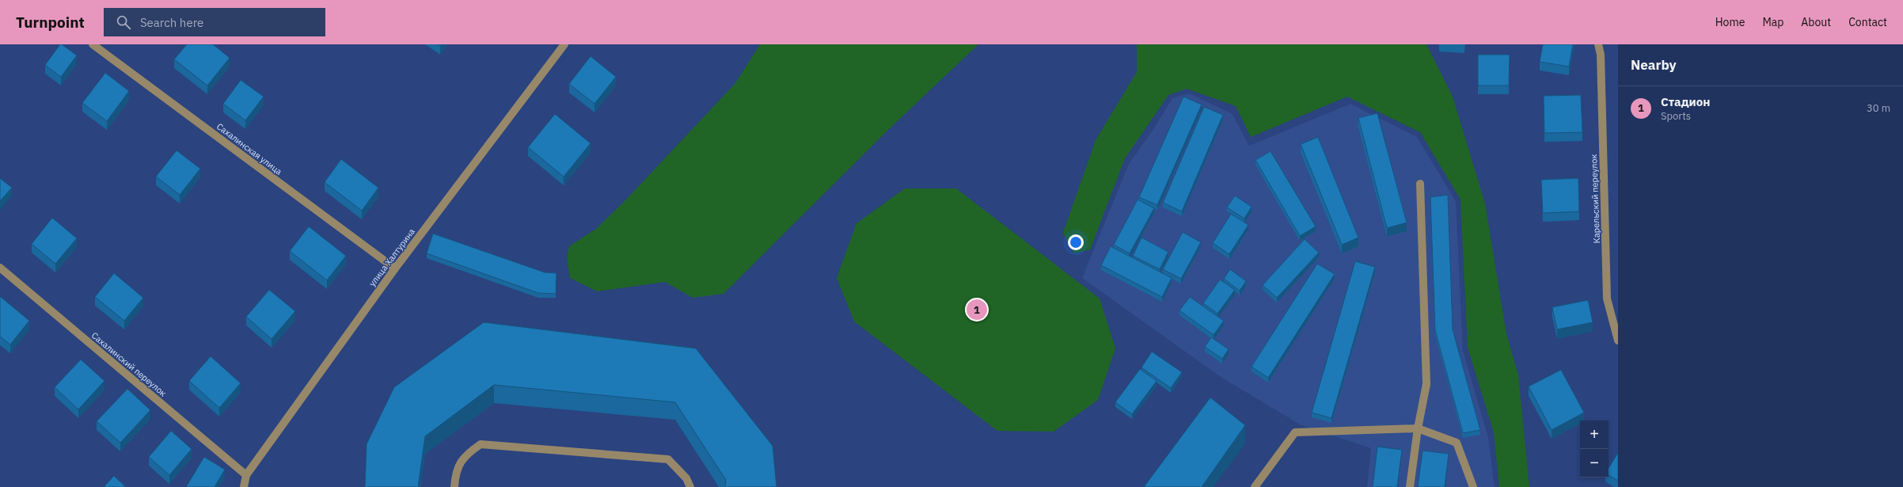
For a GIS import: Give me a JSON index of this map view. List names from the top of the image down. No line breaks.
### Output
{"streets":{"street":["Сахалинская улица","Карельский переулок","улица Халтурина","Сахалинский переулок"]},"crossings":[["Сахалинская улица","улица Халтурина"],["улица Халтурина","Сахалинский переулок"]],"page":{"header":"Turnpoint","search":"Search here","nav":["Home","Map","About","Contact"],"heading":"Nearby","list":[{"mark":"1","name":"Стадион","note":"Sports","value":"30 m"}],"pins":"1","map_buttons":["+","−"]}}
